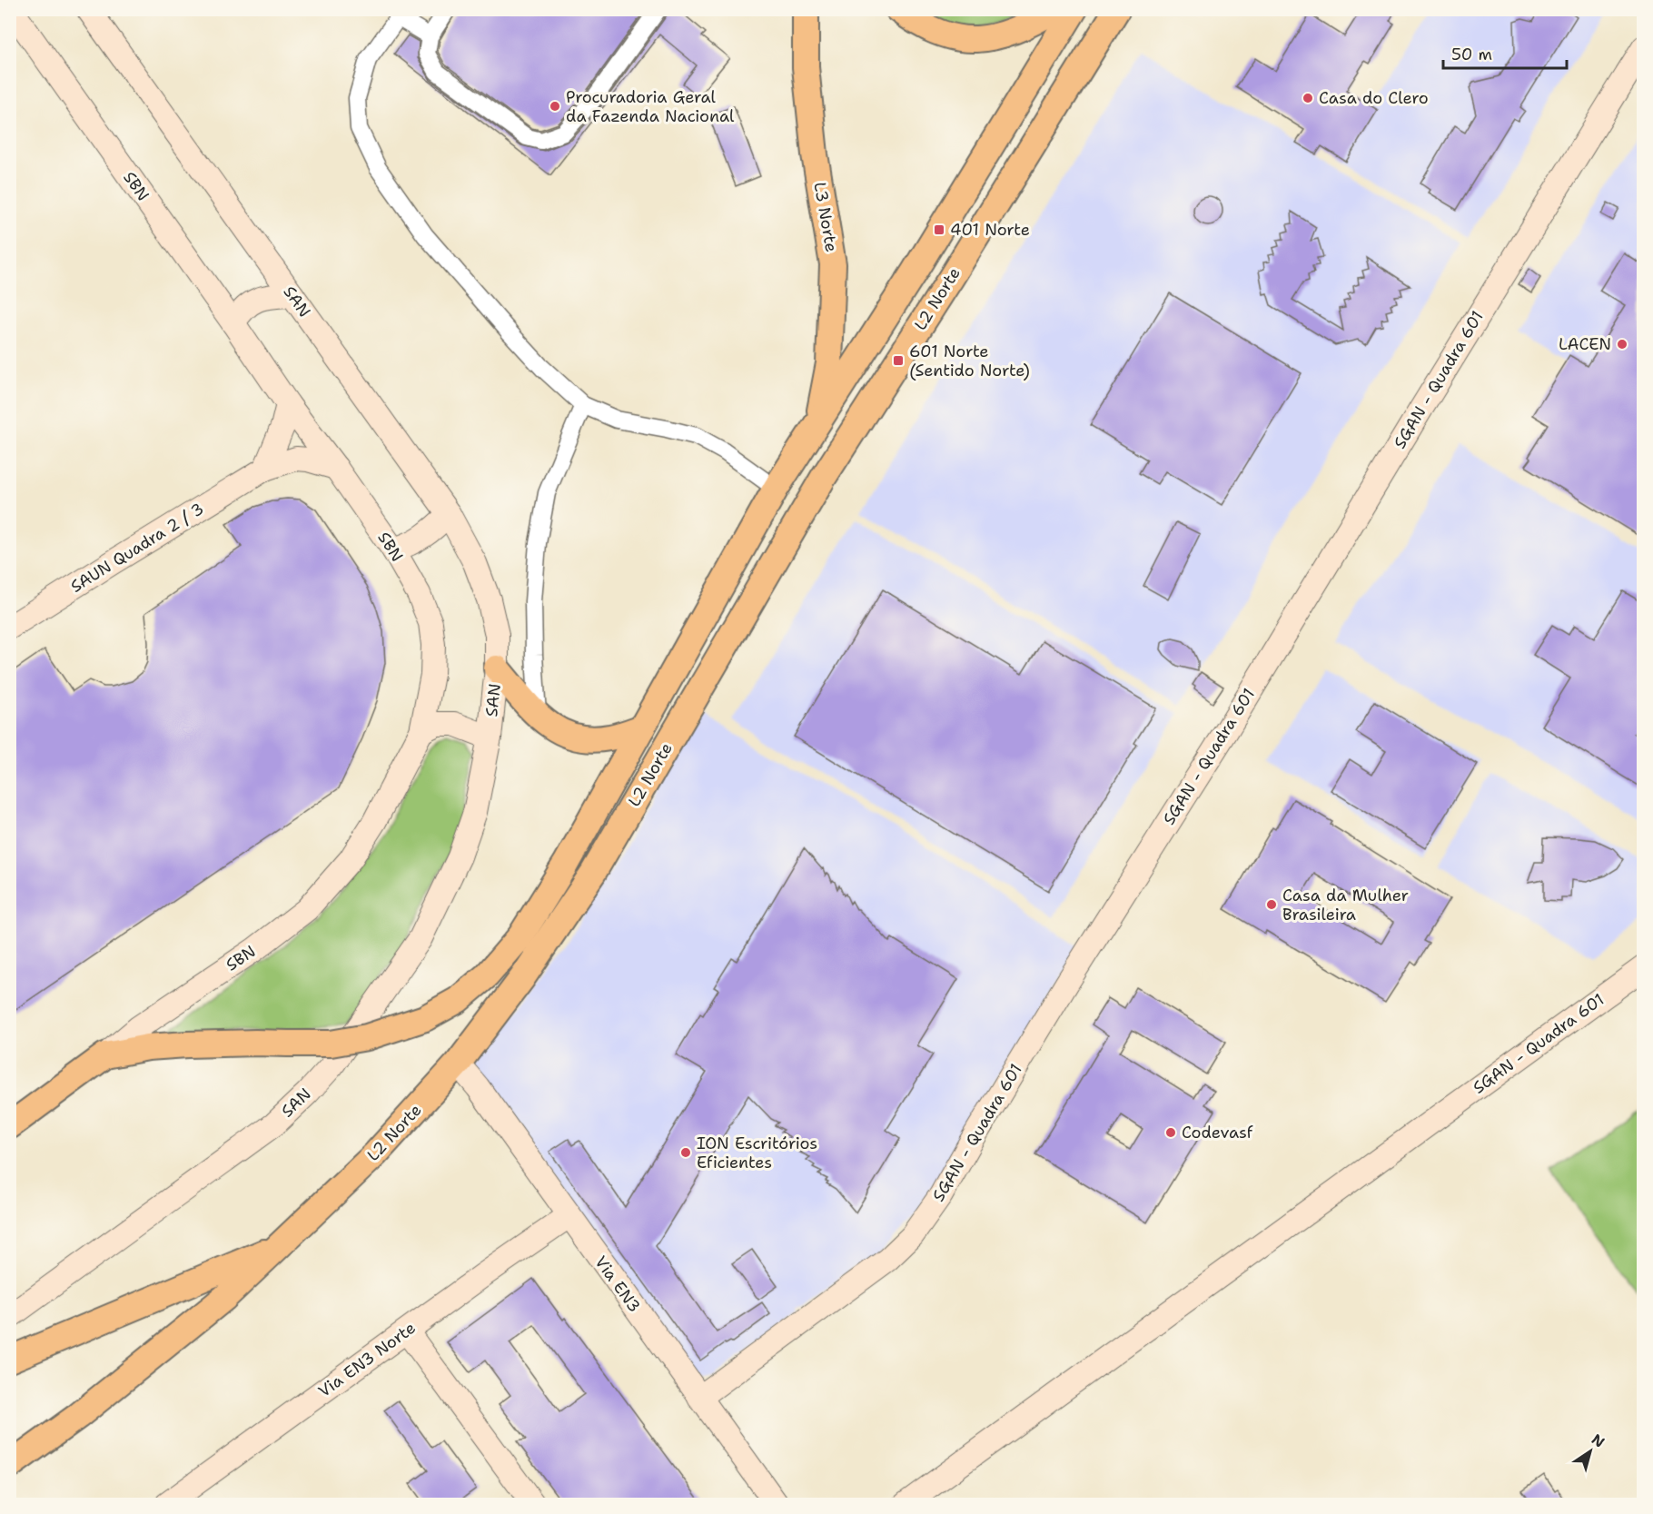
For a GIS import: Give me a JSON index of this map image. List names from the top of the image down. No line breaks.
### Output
{"streets":{"main road":["L3 Norte","L2 Norte"],"street":["SBN","SAN","SGAN - Quadra 601","SAUN Quadra 2 / 3","Via EN3","Via EN3 Norte"]},"crossings":[["SBN","L2 Norte"],["SBN","SAUN Quadra 2 / 3"],["L3 Norte","L2 Norte"],["L2 Norte","Via EN3"],["SGAN - Quadra 601","Via EN3"],["Via EN3","Via EN3 Norte"]],"places":{"other":["Casa do Clero","Procuradoria Geral da Fazenda Nacional","LACEN","Casa da Mulher Brasileira","Codevasf","ION Escritórios Eficientes"],"transit":["401 Norte","601 Norte (Sentido Norte)"]},"scale_bar":"50 m","north":"top right"}
